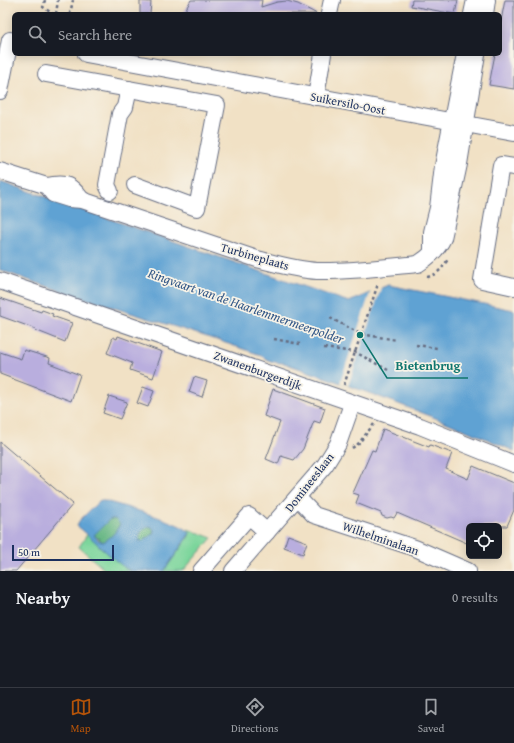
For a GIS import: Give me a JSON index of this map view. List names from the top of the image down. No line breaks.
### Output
{"streets":{"street":["Suikersilo-Oost","Turbineplaats","Zwanenburgerdijk","Domineeslaan","Wilhelminalaan"]},"crossings":[["Suikersilo-Oost","Turbineplaats"],["Zwanenburgerdijk","Domineeslaan"],["Domineeslaan","Wilhelminalaan"]],"water":["Ringvaart van de Haarlemmermeerpolder"],"places":["Bietenbrug"],"scale_bar":"50 m","page":{"search":"Search here","scale":"50 m","heading":["Nearby","0 results"],"nav":["Map","Directions","Saved"]}}
